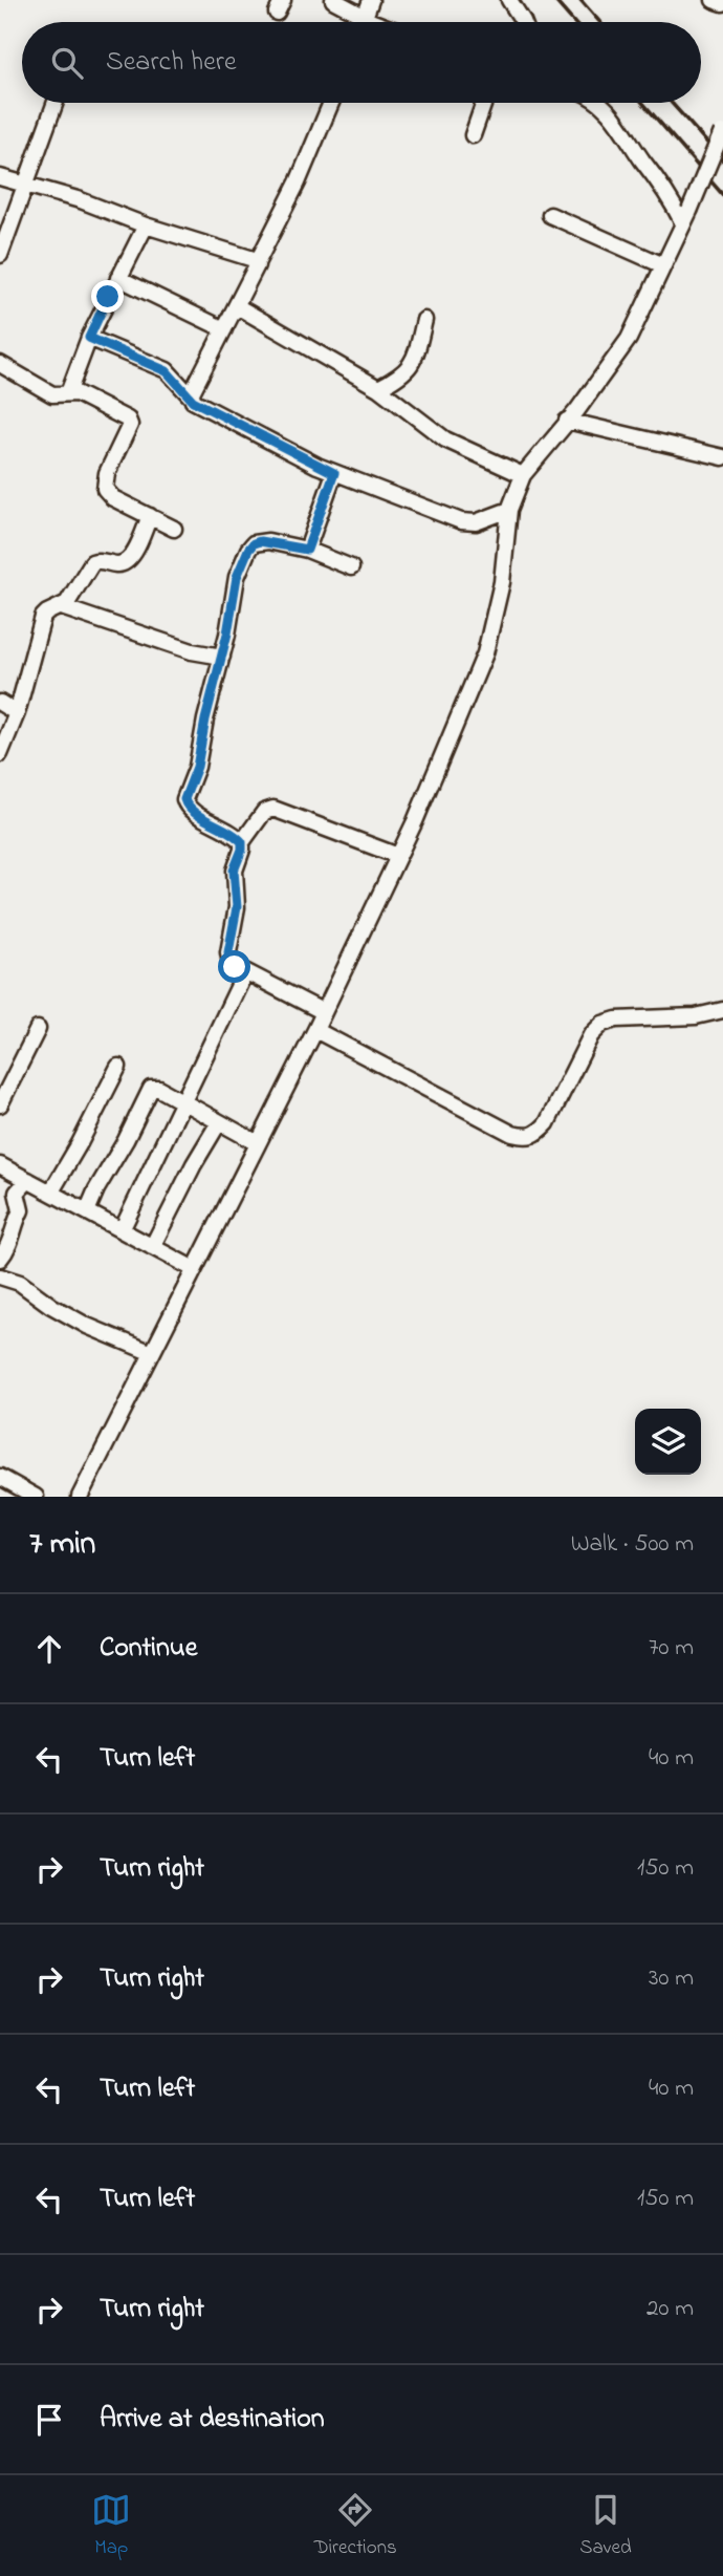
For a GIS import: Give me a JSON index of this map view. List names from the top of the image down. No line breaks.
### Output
{"page":{"search":"Search here","heading":["7 min","Walk · 500 m"],"list":[["Continue","70 m"],["Turn left","40 m"],["Turn right","150 m"],["Turn right","30 m"],["Turn left","40 m"],["Turn left","150 m"],["Turn right","20 m"],"Arrive at destination"],"nav":["Map","Directions","Saved"]}}
